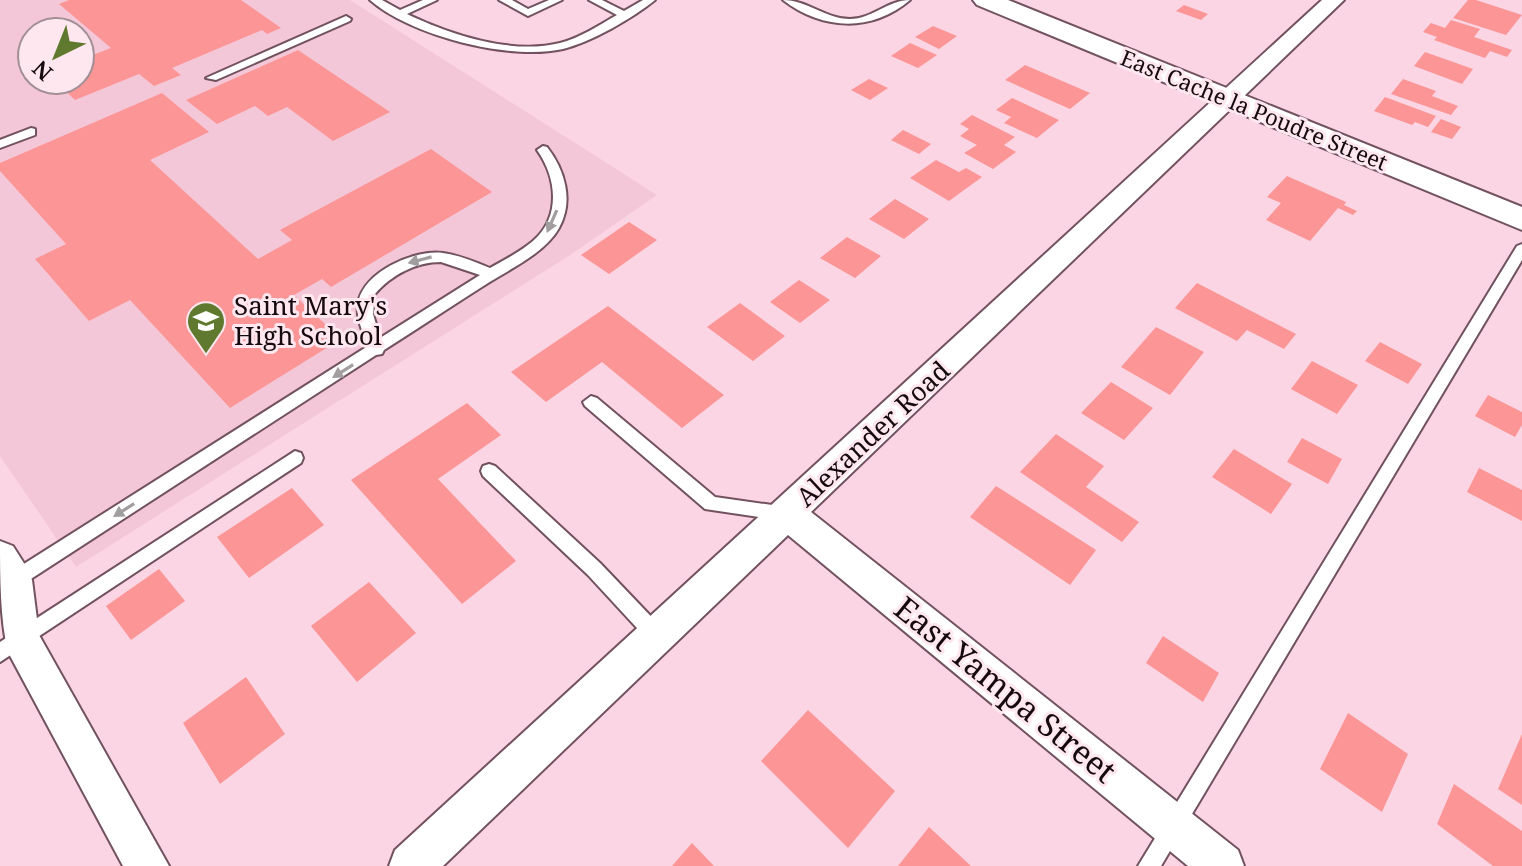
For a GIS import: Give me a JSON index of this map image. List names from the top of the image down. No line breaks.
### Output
{"streets":{"street":["East Cache la Poudre Street","Alexander Road","East Yampa Street"]},"crossings":[["East Cache la Poudre Street","Alexander Road"],["Alexander Road","East Yampa Street"]],"places":{"school or university":["Saint Mary's High School"]},"north":"bottom left"}
